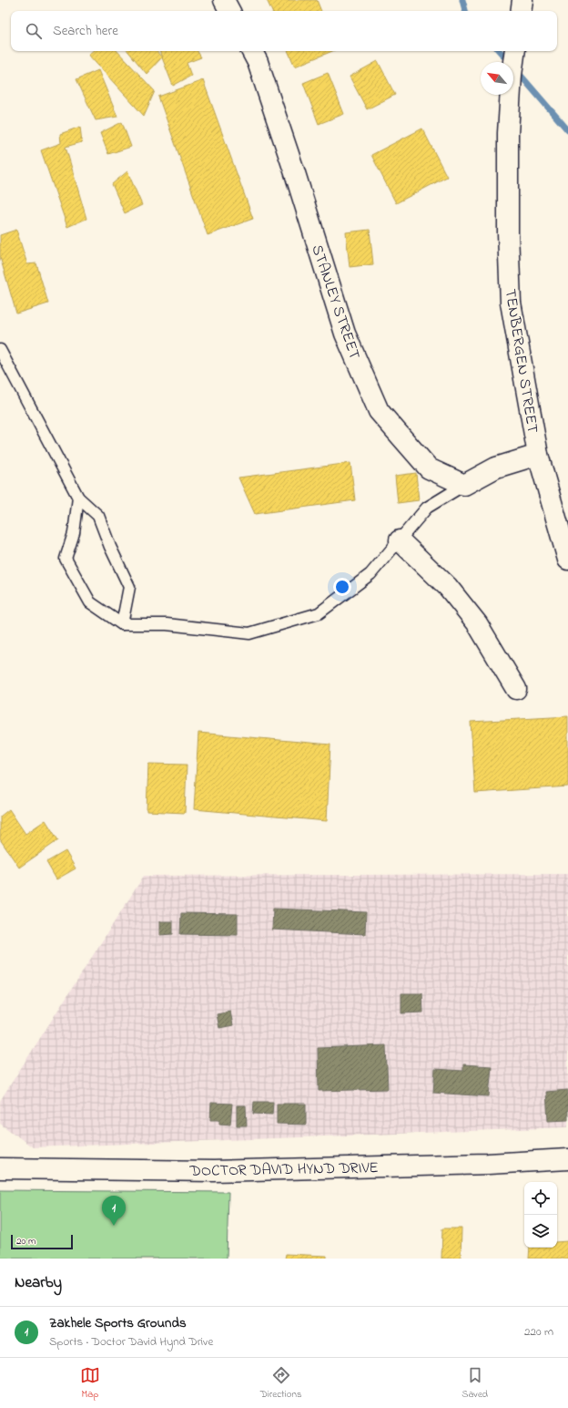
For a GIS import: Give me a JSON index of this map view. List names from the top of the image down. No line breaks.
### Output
{"streets":{"street":["STANLEY STREET","TENBERGEN STREET","DOCTOR DAVID HYND DRIVE"]},"scale_bar":"20 m","north":"top left","page":{"search":"Search here","pins":"1","scale":"20 m","heading":"Nearby","list":[{"mark":"1","name":"Zakhele Sports Grounds","note":"Sports · Doctor David Hynd Drive","value":"220 m"}],"nav":["Map","Directions","Saved"]}}
